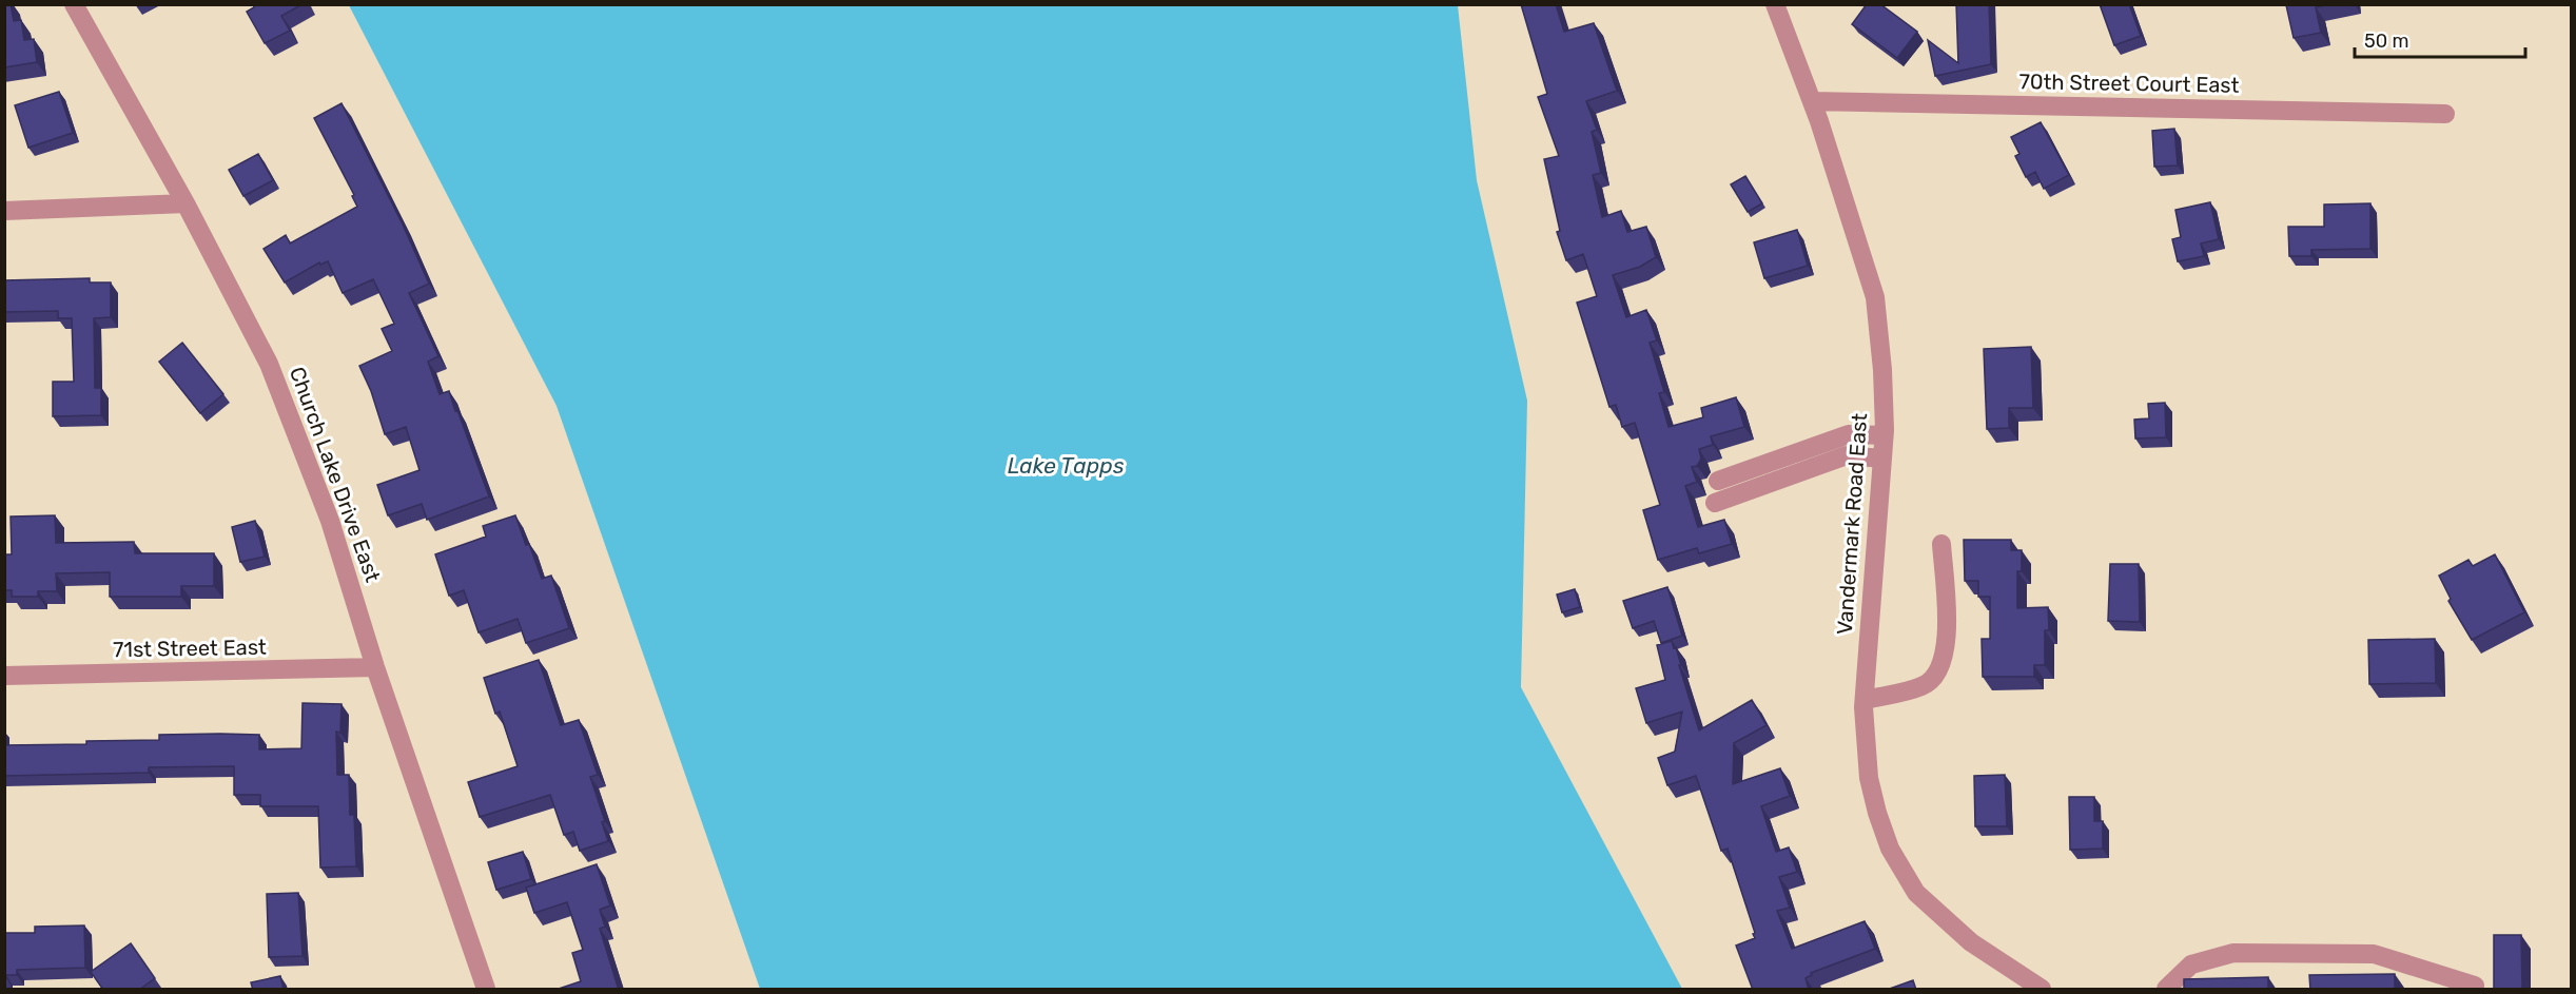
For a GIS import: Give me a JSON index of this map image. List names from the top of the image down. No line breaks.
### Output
{"streets":{"street":["70th Street Court East","Church Lake Drive East","Vandermark Road East","71st Street East"]},"crossings":[["70th Street Court East","Vandermark Road East"],["Church Lake Drive East","71st Street East"]],"water":["Lake Tapps"],"scale_bar":"50 m"}
